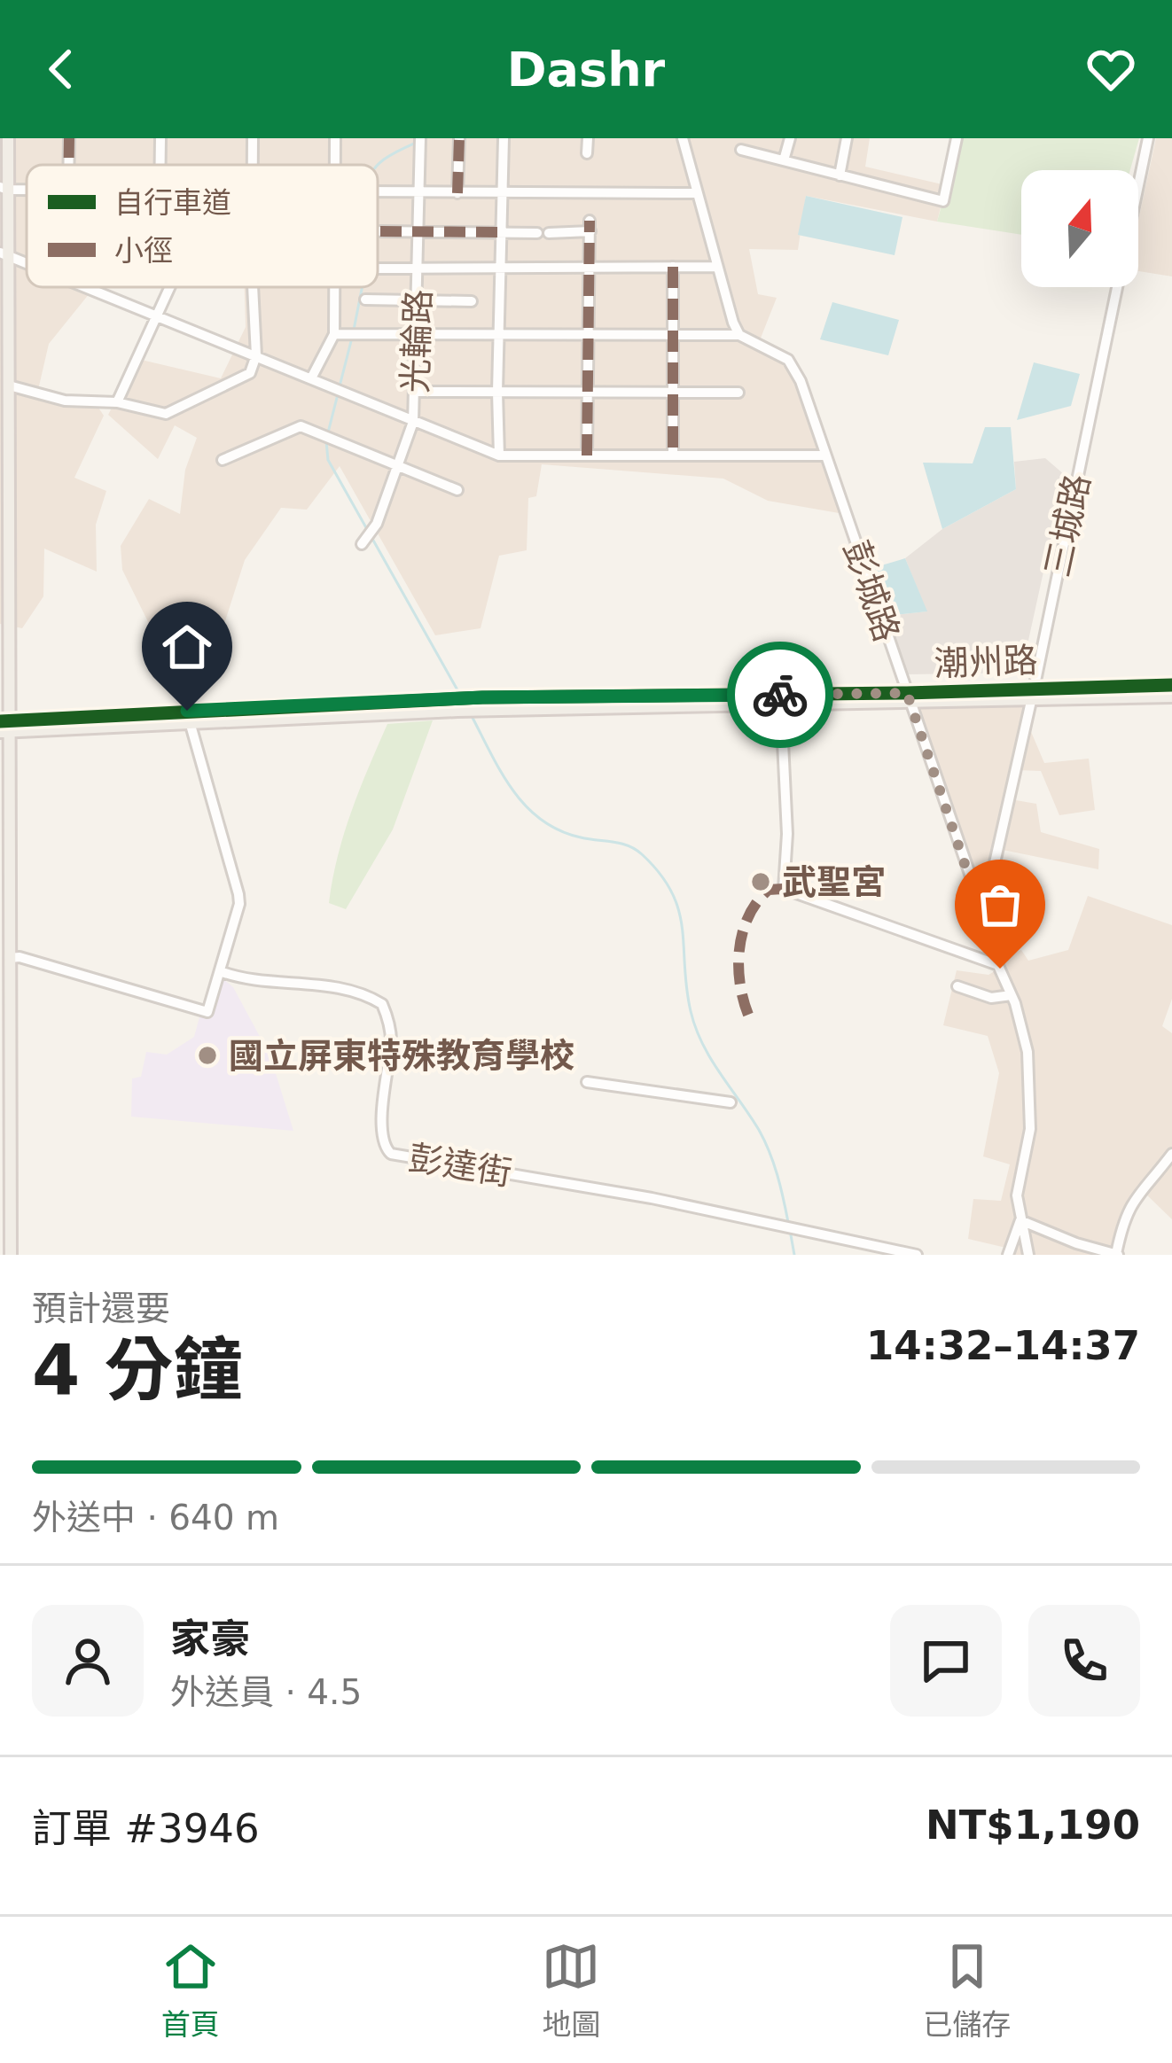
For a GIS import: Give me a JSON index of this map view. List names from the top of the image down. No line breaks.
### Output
{"streets":{"main road":["潮州路"],"street":["光輪路","三城路","彭城路","彭達街"]},"crossings":[["三城路","彭城路"],["三城路","潮州路"],["彭城路","潮州路"]],"places":["武聖宮","國立屏東特殊教育學校"],"legend":["自行車道","小徑"],"north":"top","page":{"header":"Dashr","heading":["4 分鐘","預計還要","14:32–14:37"],"panel":["家豪","外送員 · 4.5","訂單 #3946","NT$1,190"],"bar":"外送中 · 640 m","tabs":["首頁","地圖","已儲存"]}}
